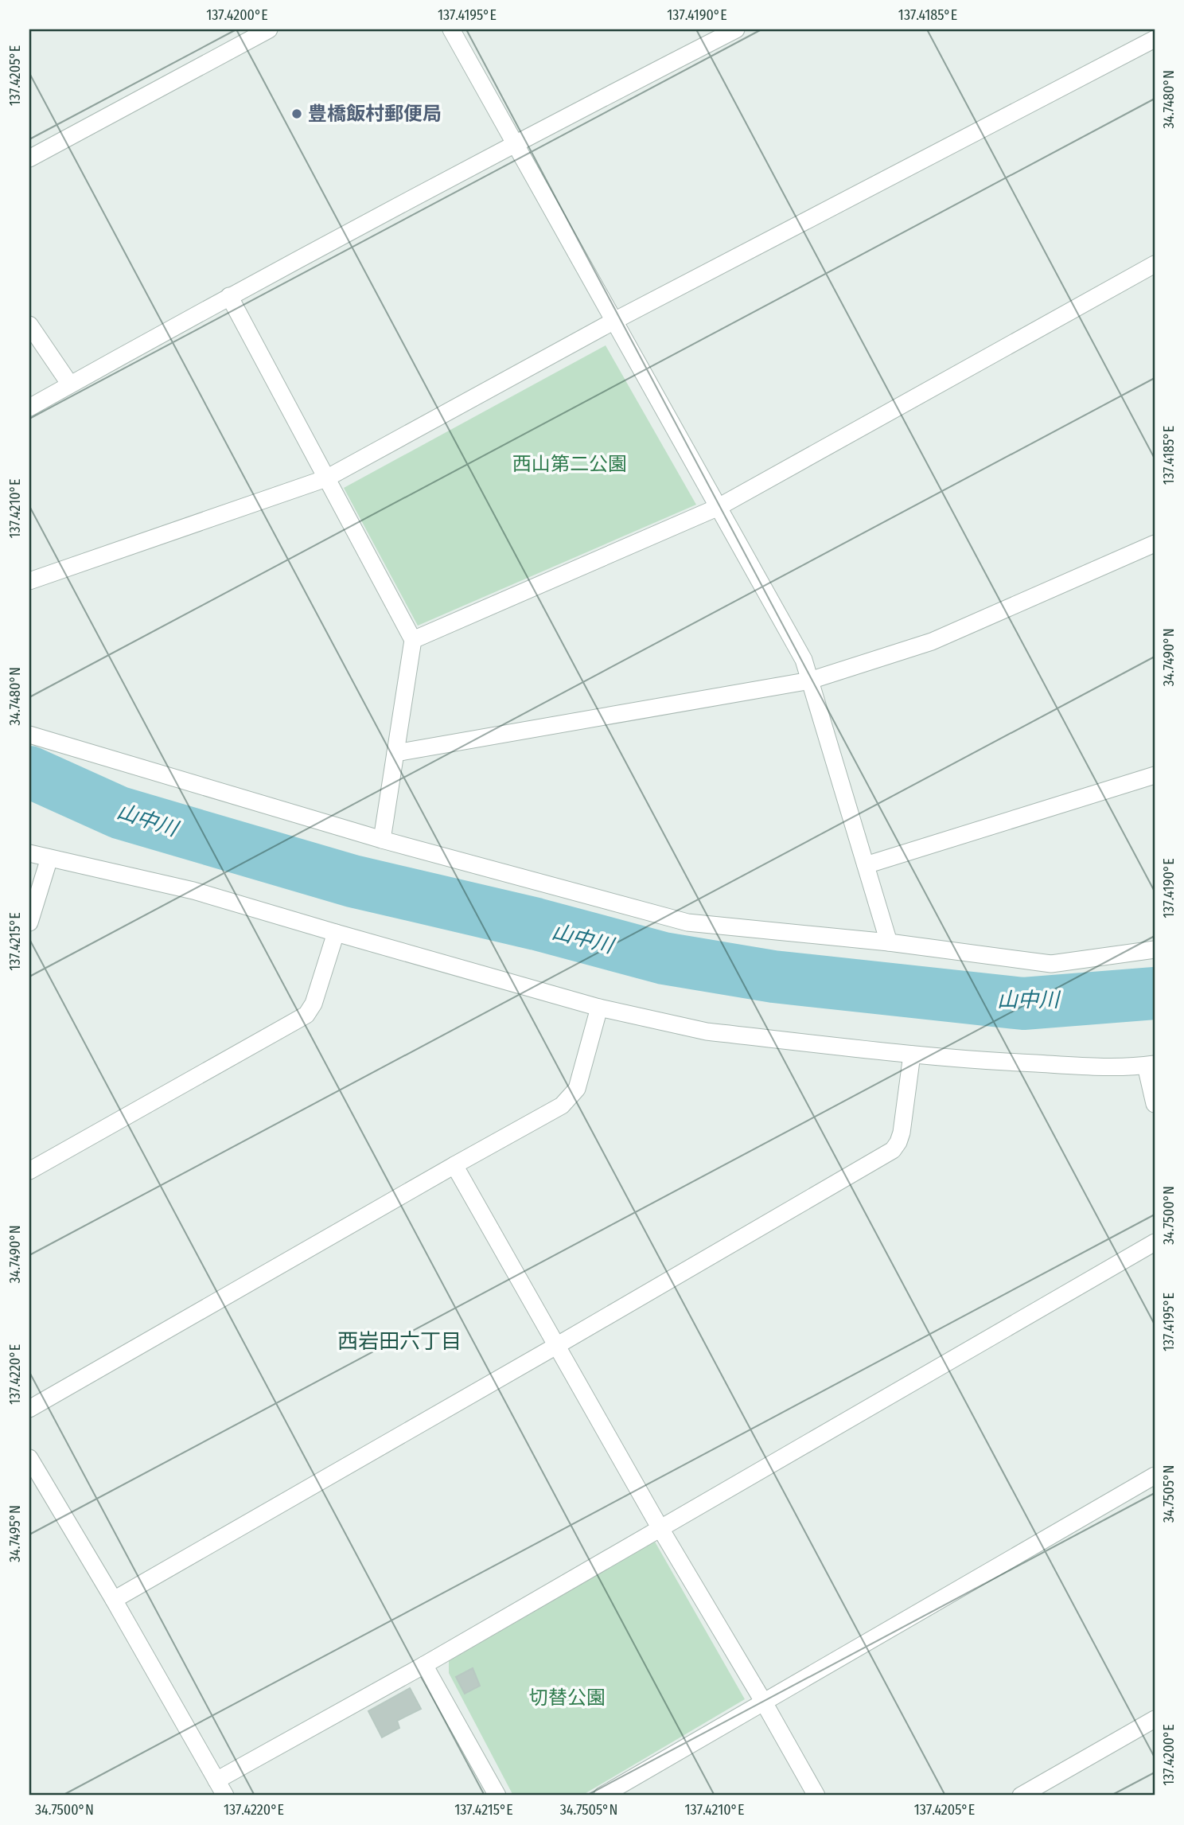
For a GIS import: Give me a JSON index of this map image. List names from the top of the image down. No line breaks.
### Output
{"districts":["西岩田六丁目"],"water":["山中川"],"parks":["西山第二公園","切替公園"],"places":["豊橋飯村郵便局"],"coordinates":["137.4200°E","137.4195°E","137.4190°E","137.4185°E","137.4205°E","34.7480°N","137.4210°E","34.7490°N","137.4215°E","34.7500°N","137.4220°E","34.7505°N","34.7495°N"]}
